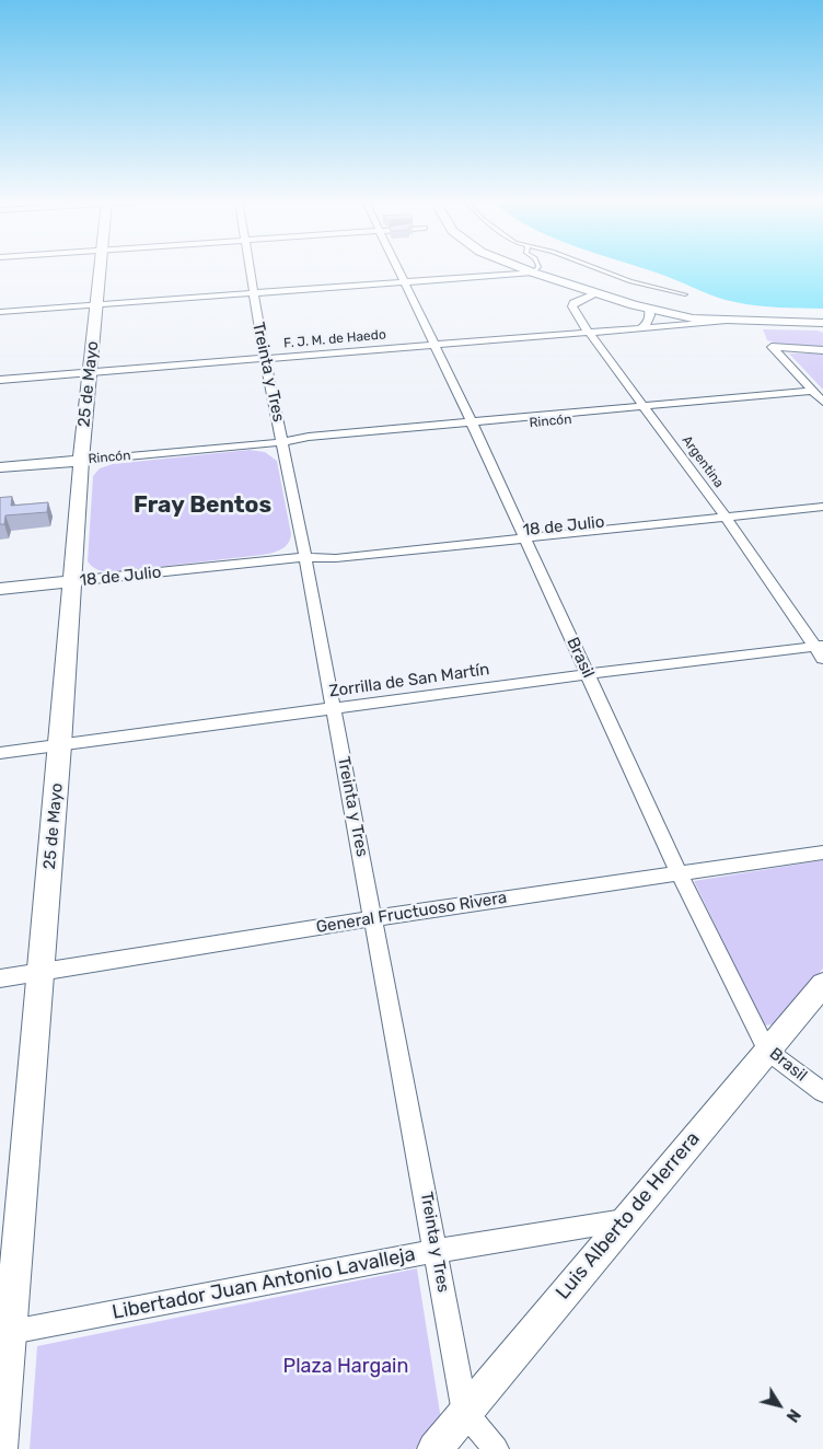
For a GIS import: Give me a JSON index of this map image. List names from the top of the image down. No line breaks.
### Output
{"streets":{"street":["F. J. M. de Haedo","Treinta y Tres","25 de Mayo","Rincón","Argentina","18 de Julio","Brasil","Zorrilla de San Martín","General Fructuoso Rivera","Luis Alberto de Herrera","Libertador Juan Antonio Lavalleja"]},"crossings":[["F. J. M. de Haedo","Treinta y Tres"],["F. J. M. de Haedo","25 de Mayo"],["F. J. M. de Haedo","Argentina"],["F. J. M. de Haedo","Brasil"],["Treinta y Tres","Rincón"],["Treinta y Tres","18 de Julio"],["Treinta y Tres","Zorrilla de San Martín"],["Treinta y Tres","General Fructuoso Rivera"],["Treinta y Tres","Luis Alberto de Herrera"],["Treinta y Tres","Libertador Juan Antonio Lavalleja"],["25 de Mayo","Rincón"],["25 de Mayo","18 de Julio"],["25 de Mayo","Zorrilla de San Martín"],["25 de Mayo","General Fructuoso Rivera"],["25 de Mayo","Libertador Juan Antonio Lavalleja"],["Rincón","Argentina"],["Rincón","Brasil"],["Argentina","18 de Julio"],["Argentina","Zorrilla de San Martín"],["18 de Julio","Brasil"],["Brasil","Zorrilla de San Martín"],["Brasil","General Fructuoso Rivera"],["Brasil","Luis Alberto de Herrera"],["Luis Alberto de Herrera","Libertador Juan Antonio Lavalleja"]],"districts":["Fray Bentos"],"parks":["Plaza Hargain"],"north":"bottom right"}
